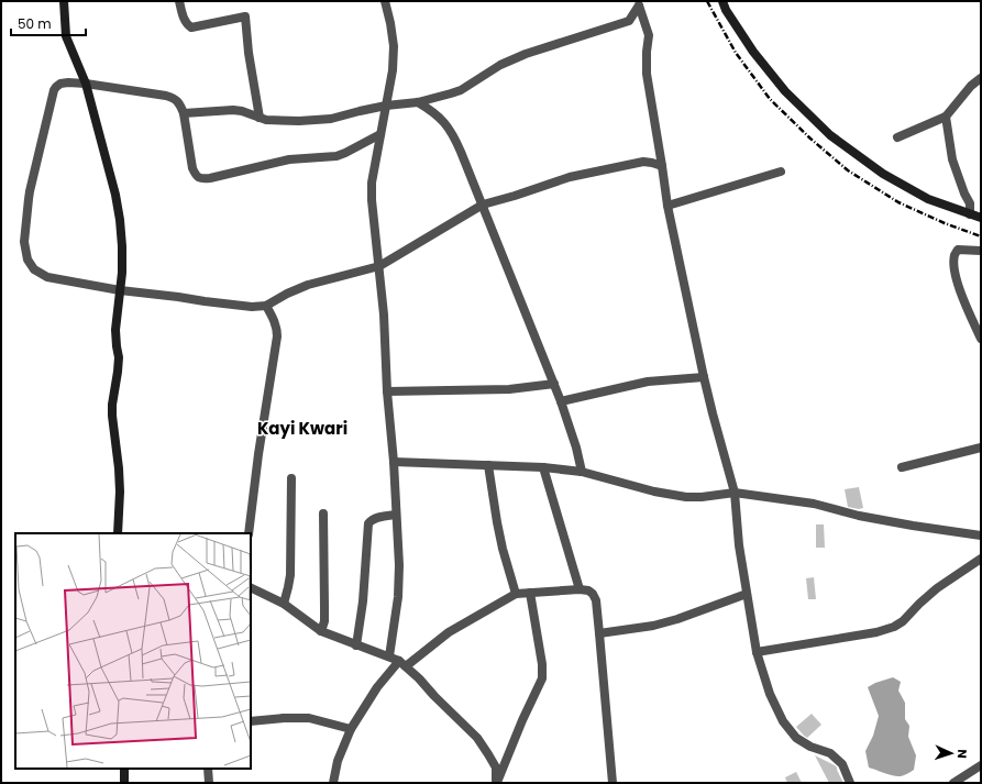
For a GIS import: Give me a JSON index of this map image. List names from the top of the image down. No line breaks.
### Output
{"districts":["Kayi Kwari"],"scale_bar":"50 m","north":"right"}
